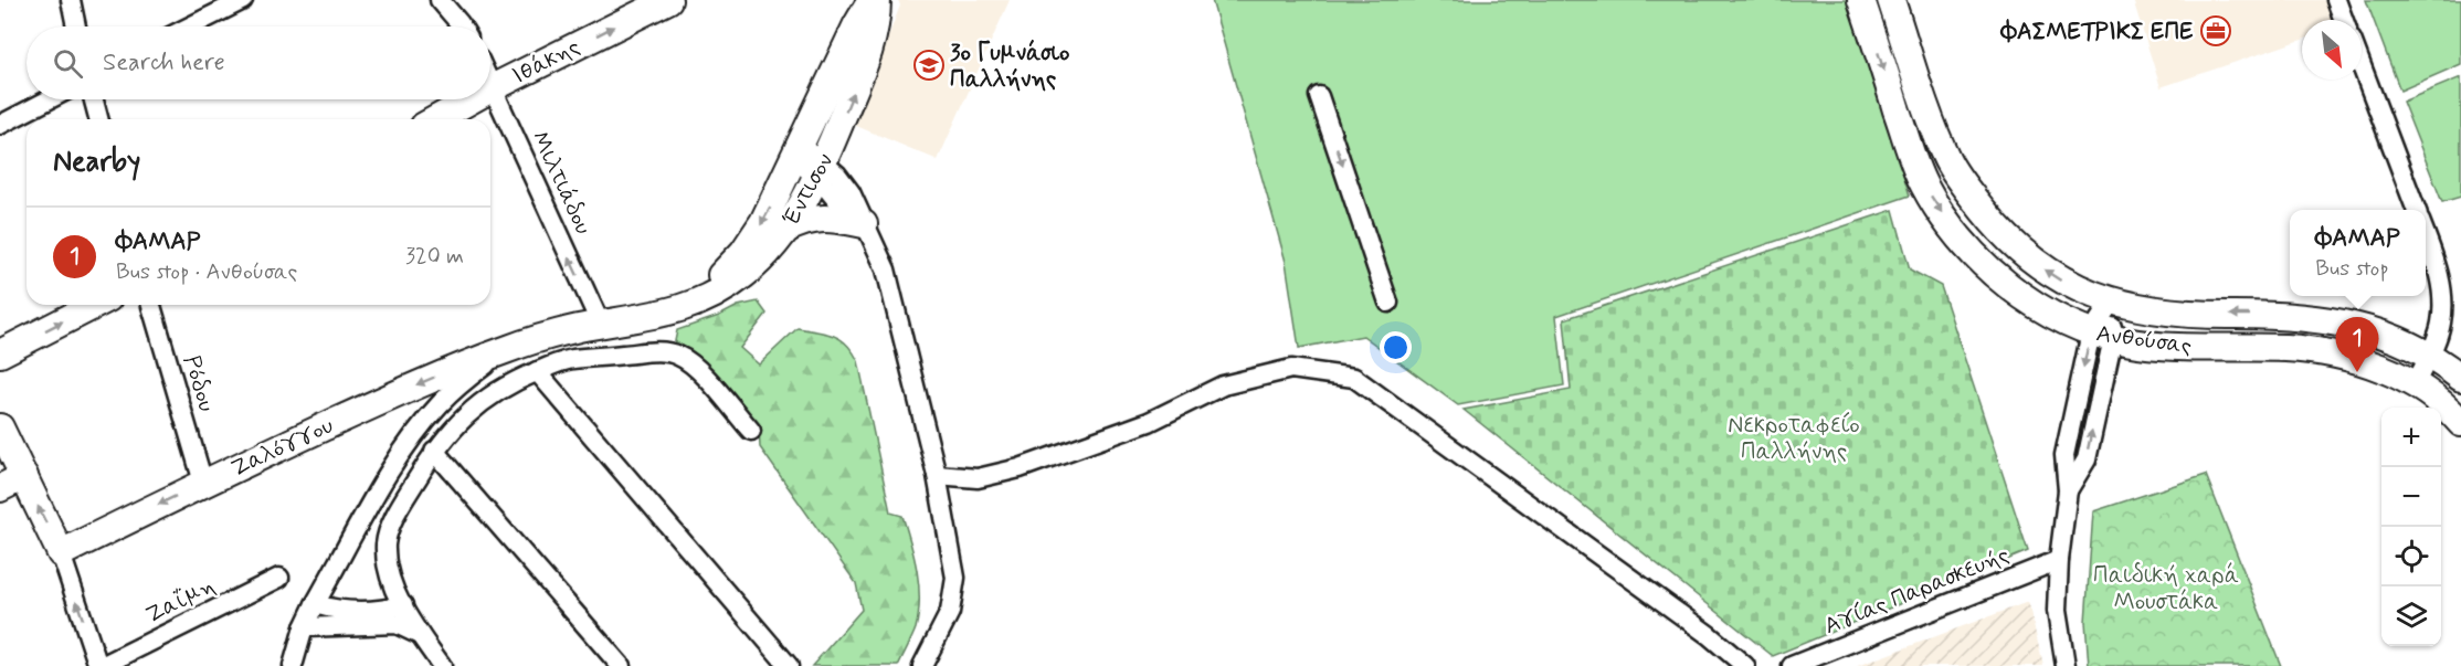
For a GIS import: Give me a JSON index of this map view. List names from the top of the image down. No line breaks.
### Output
{"streets":{"street":["Ιθάκης","Μιλτιάδου","Έντισον","Ανθούσας","Ρόδου","Ζαλόγγου","Αγίας Παρασκευής","Ζαΐμη"]},"crossings":[["Ιθάκης","Μιλτιάδου"],["Μιλτιάδου","Έντισον"],["Έντισον","Ζαλόγγου"],["Ρόδου","Ζαλόγγου"]],"one_way":["Ιθάκης","Μιλτιάδου"],"parks":["Νεκροταφείο Παλλήνης","Παιδική χαρά Μουστάκα"],"places":{"office":["ΦΑΣΜΕΤΡΙΚΣ ΕΠΕ"],"school or university":["3ο Γυμνάσιο Παλλήνης"]},"north":"bottom right","page":{"search":"Search here","heading":"Nearby","list":[{"mark":"1","name":"ΦΑΜΑΡ","note":"Bus stop · Ανθούσας","value":"320 m"}],"popup":["ΦΑΜΑΡ","Bus stop"],"pins":"1","map_buttons":["+","−"]}}
